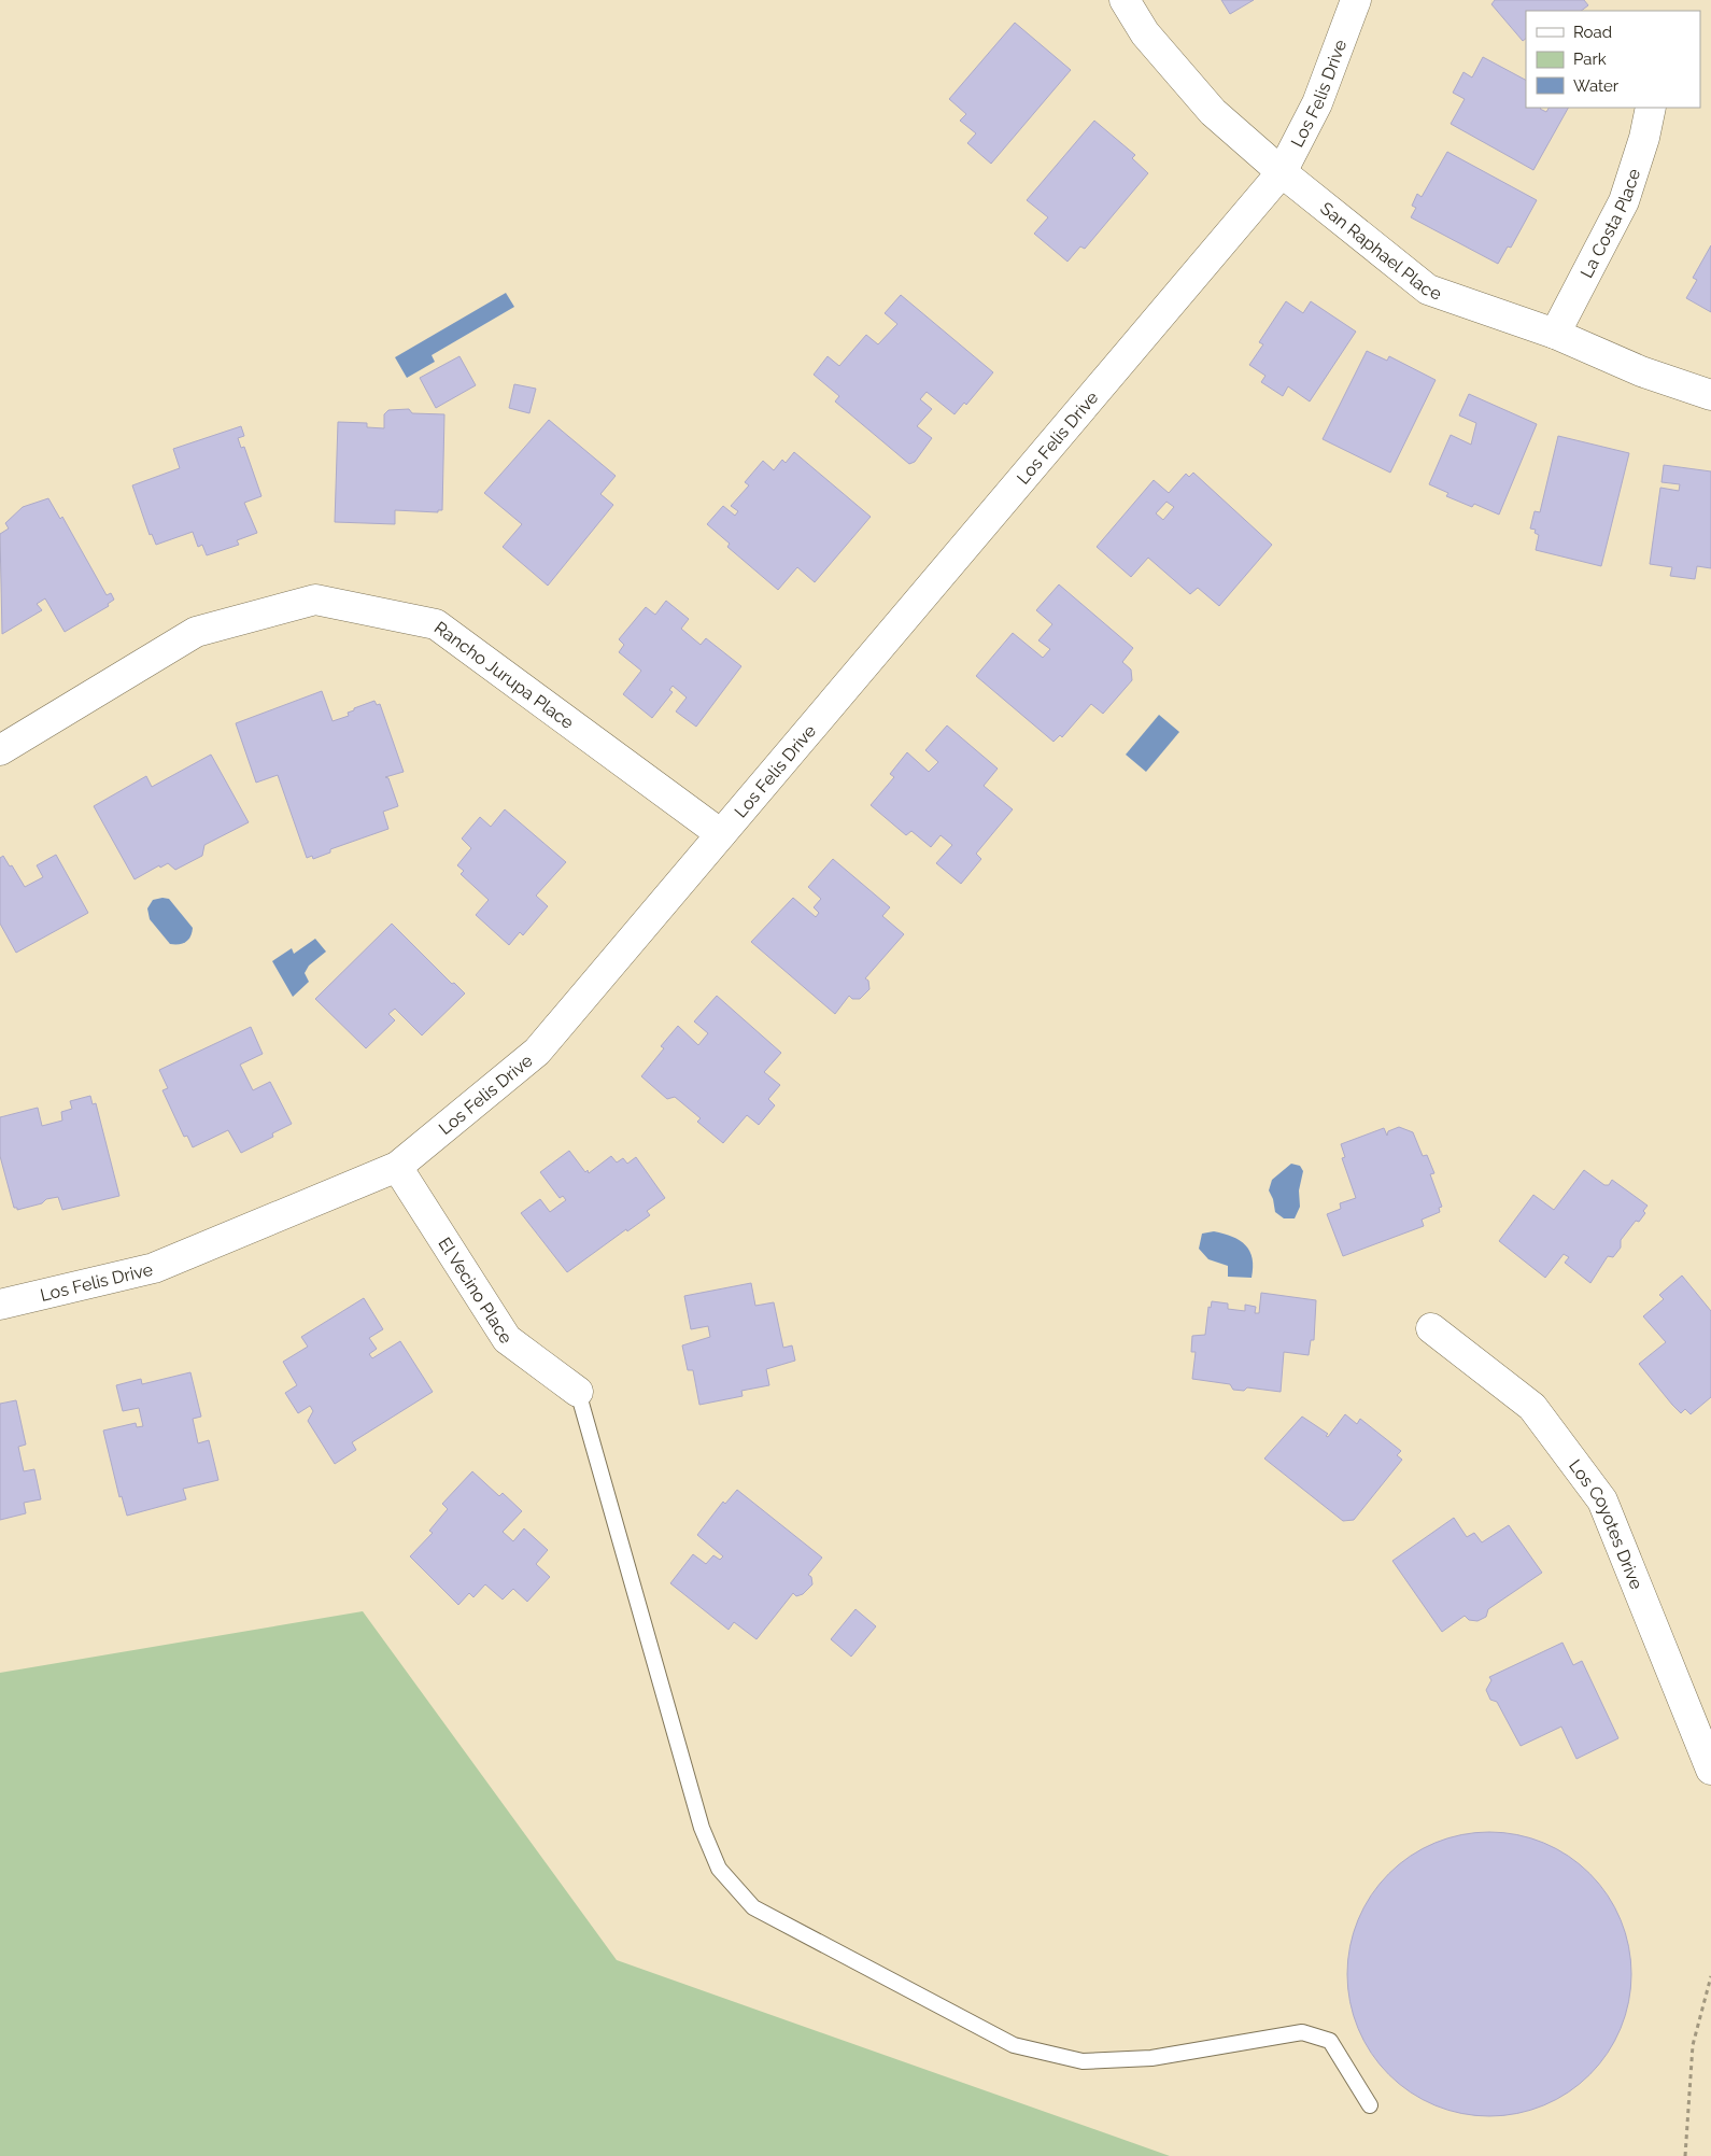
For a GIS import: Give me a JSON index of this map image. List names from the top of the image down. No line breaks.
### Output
{"streets":{"street":["Los Felis Drive","La Costa Place","San Raphael Place","Rancho Jurupa Place","El Vecino Place","Los Coyotes Drive"]},"crossings":[["Los Felis Drive","San Raphael Place"],["Los Felis Drive","Rancho Jurupa Place"],["Los Felis Drive","El Vecino Place"],["La Costa Place","San Raphael Place"]],"legend":["Road","Park","Water"]}
